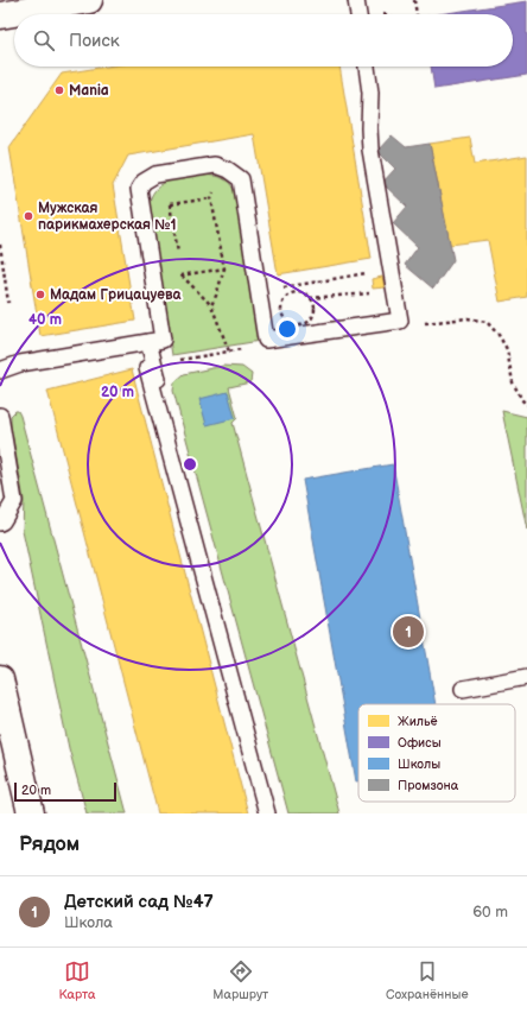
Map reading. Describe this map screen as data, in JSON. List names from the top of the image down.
{
  "places": ["Mania", "Мужская парикмахерская №1", "Мадам Грицацуева"],
  "legend": [
    "Жильё",
    "Офисы",
    "Школы",
    "Промзона"
  ],
  "scale_bar": "20 m",
  "page": {
    "search": "Поиск",
    "pins": "1",
    "scale": "20 m",
    "heading": "Рядом",
    "list": [
      {
        "mark": "1",
        "name": "Детский сад №47",
        "note": "Школа",
        "value": "60 m"
      }
    ],
    "nav": ["Карта", "Маршрут", "Сохранённые"]
  },
  "rings": ["40 m", "20 m"]
}
